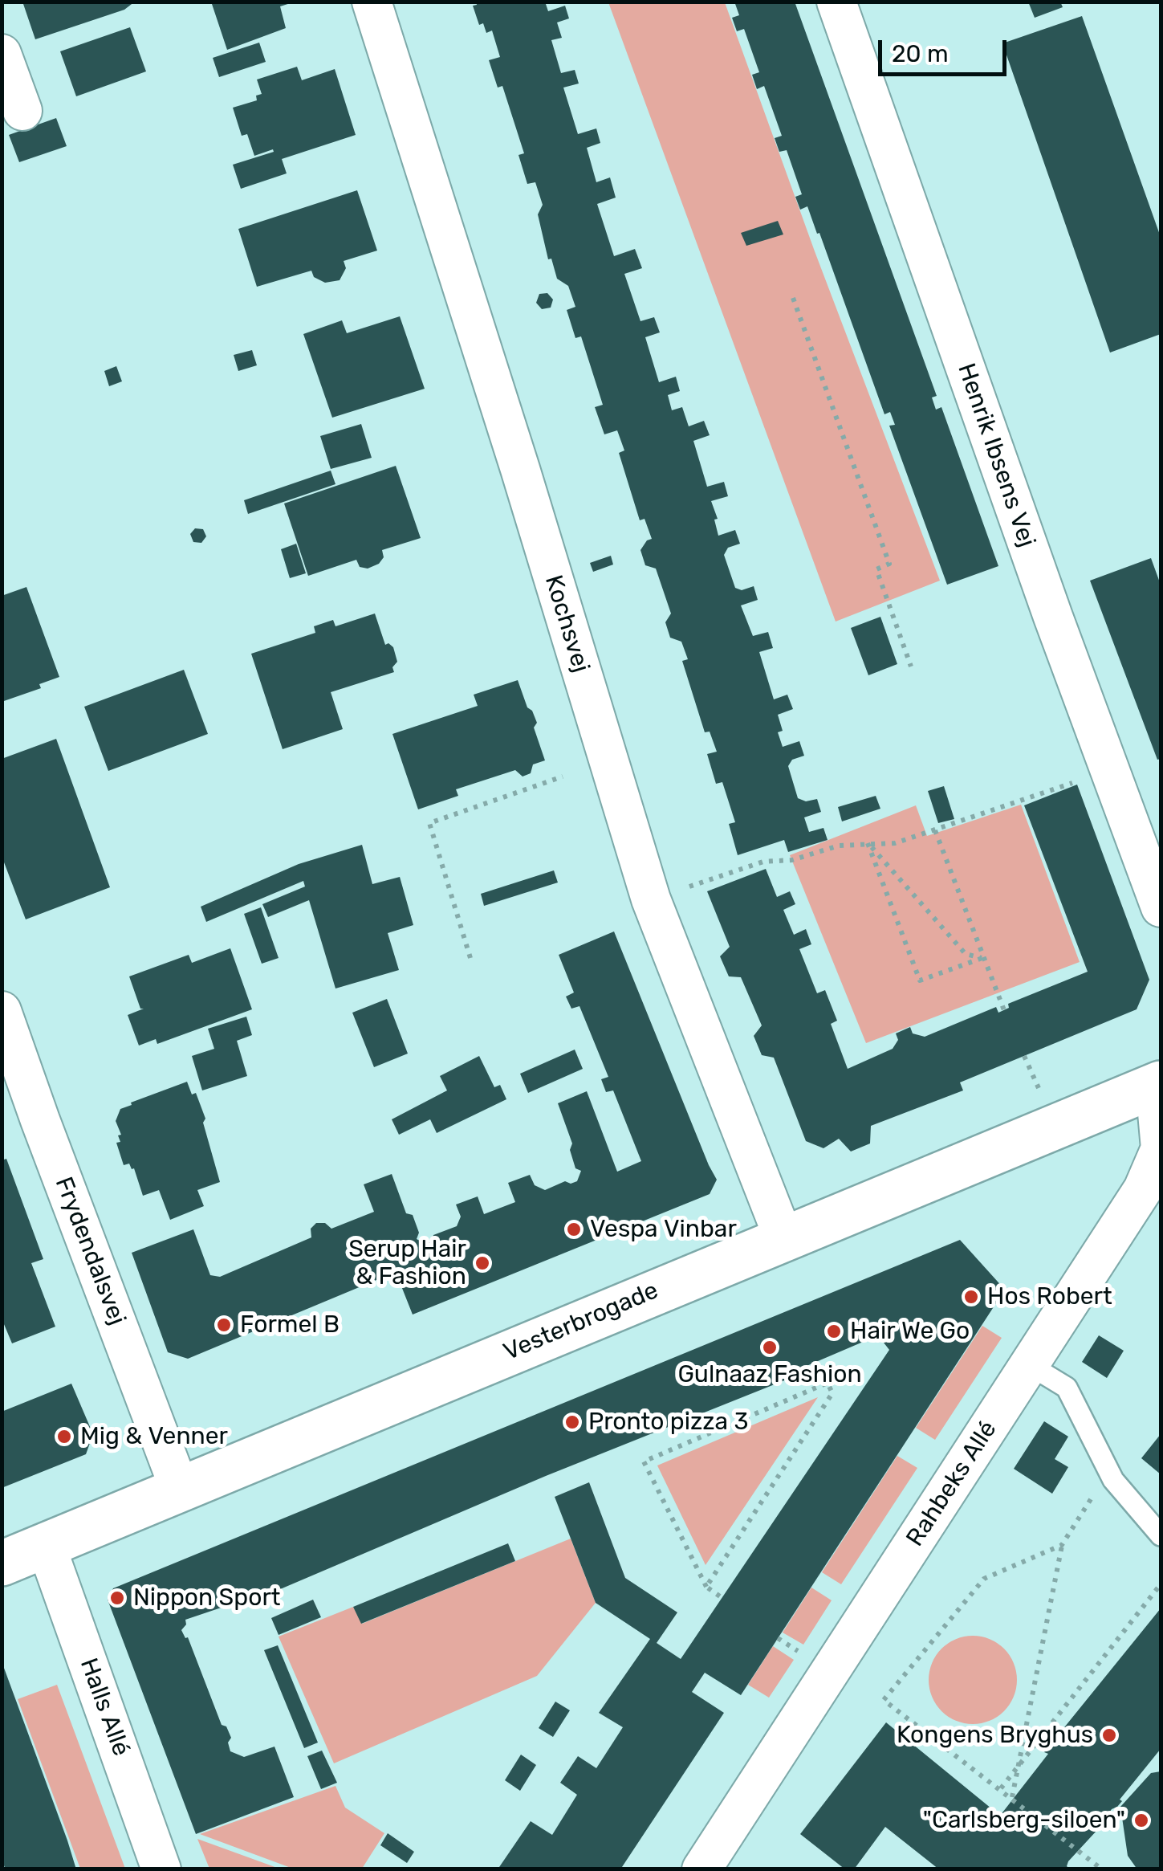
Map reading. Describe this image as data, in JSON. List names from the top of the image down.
{
  "streets": {
    "street": [
      "Henrik Ibsens Vej",
      "Kochsvej",
      "Frydendalsvej",
      "Vesterbrogade",
      "Rahbeks Allé",
      "Halls Allé"
    ]
  },
  "crossings": [
    ["Kochsvej", "Vesterbrogade"],
    ["Frydendalsvej", "Vesterbrogade"],
    ["Vesterbrogade", "Rahbeks Allé"],
    ["Vesterbrogade", "Halls Allé"]
  ],
  "places": [
    "Vespa Vinbar",
    "Serup Hair & Fashion",
    "Hos Robert",
    "Formel B",
    "Hair We Go",
    "Gulnaaz Fashion",
    "Pronto pizza 3",
    "Mig & Venner",
    "Nippon Sport",
    "Kongens Bryghus",
    "\"Carlsberg-siloen\""
  ],
  "scale_bar": "20 m"
}
